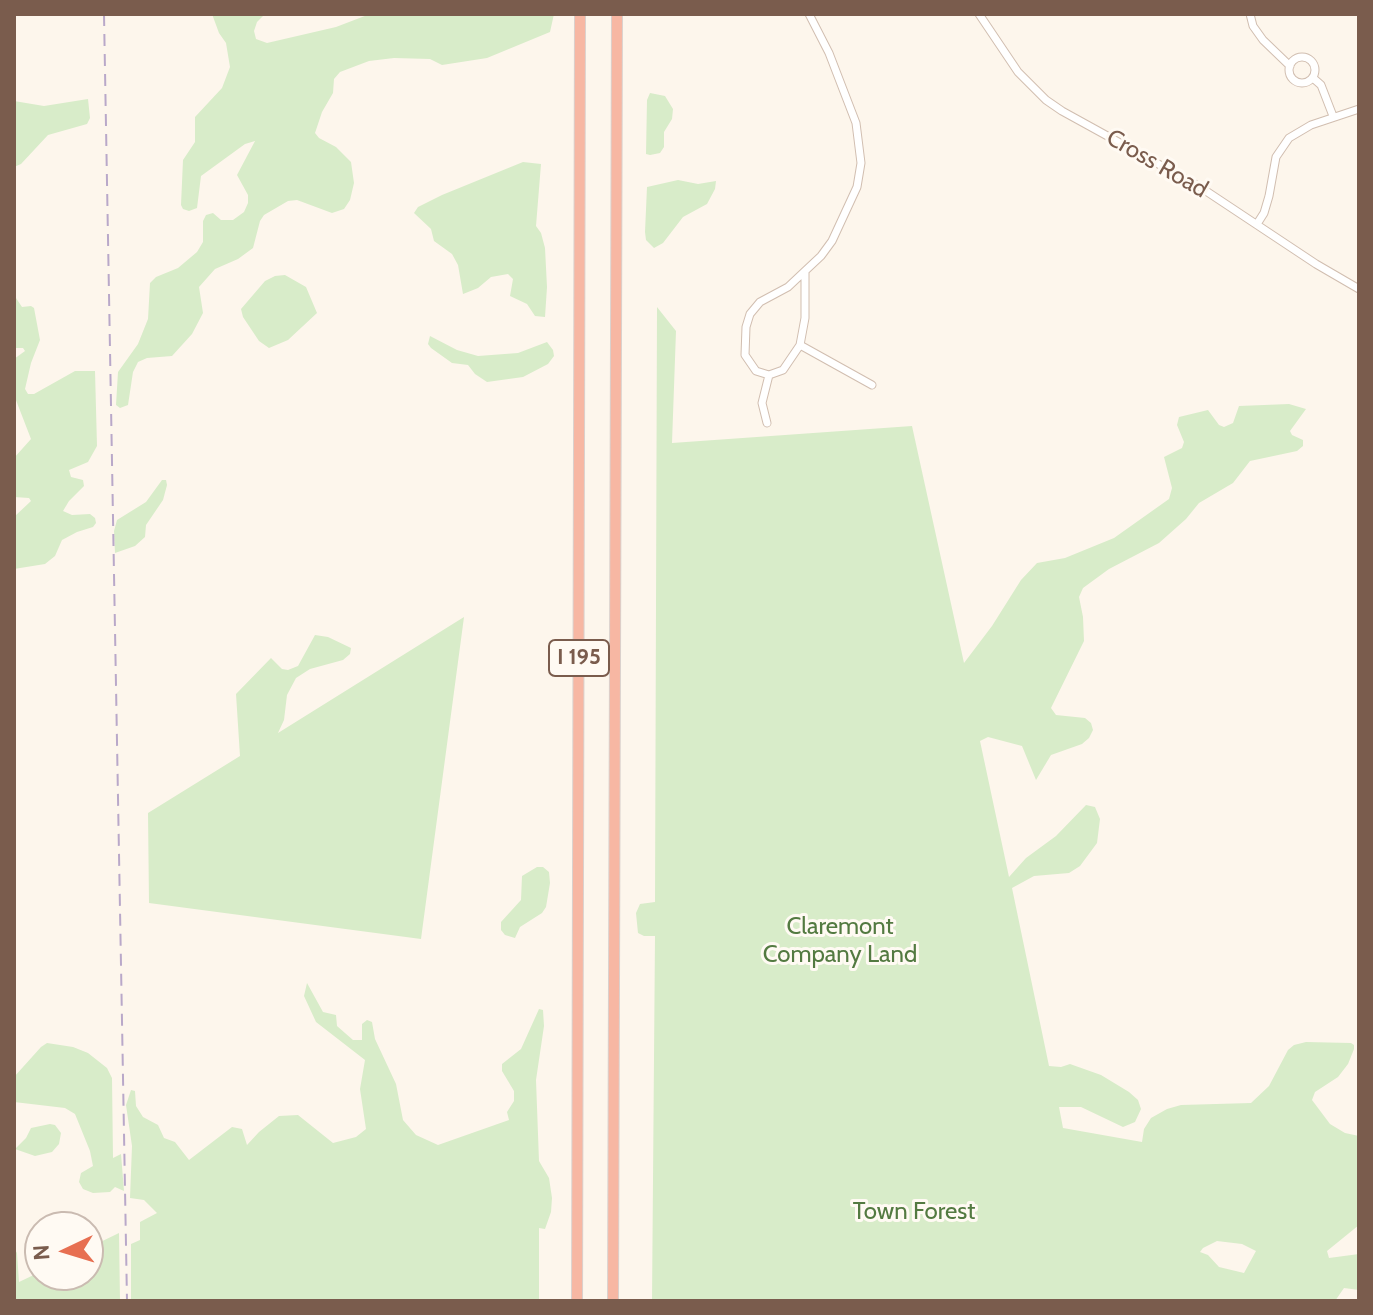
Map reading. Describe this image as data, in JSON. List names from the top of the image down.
{
  "streets": {
    "highway": ["I 195"],
    "street": ["Cross Road"]
  },
  "parks": ["Claremont Company Land", "Town Forest"],
  "north": "left"
}
